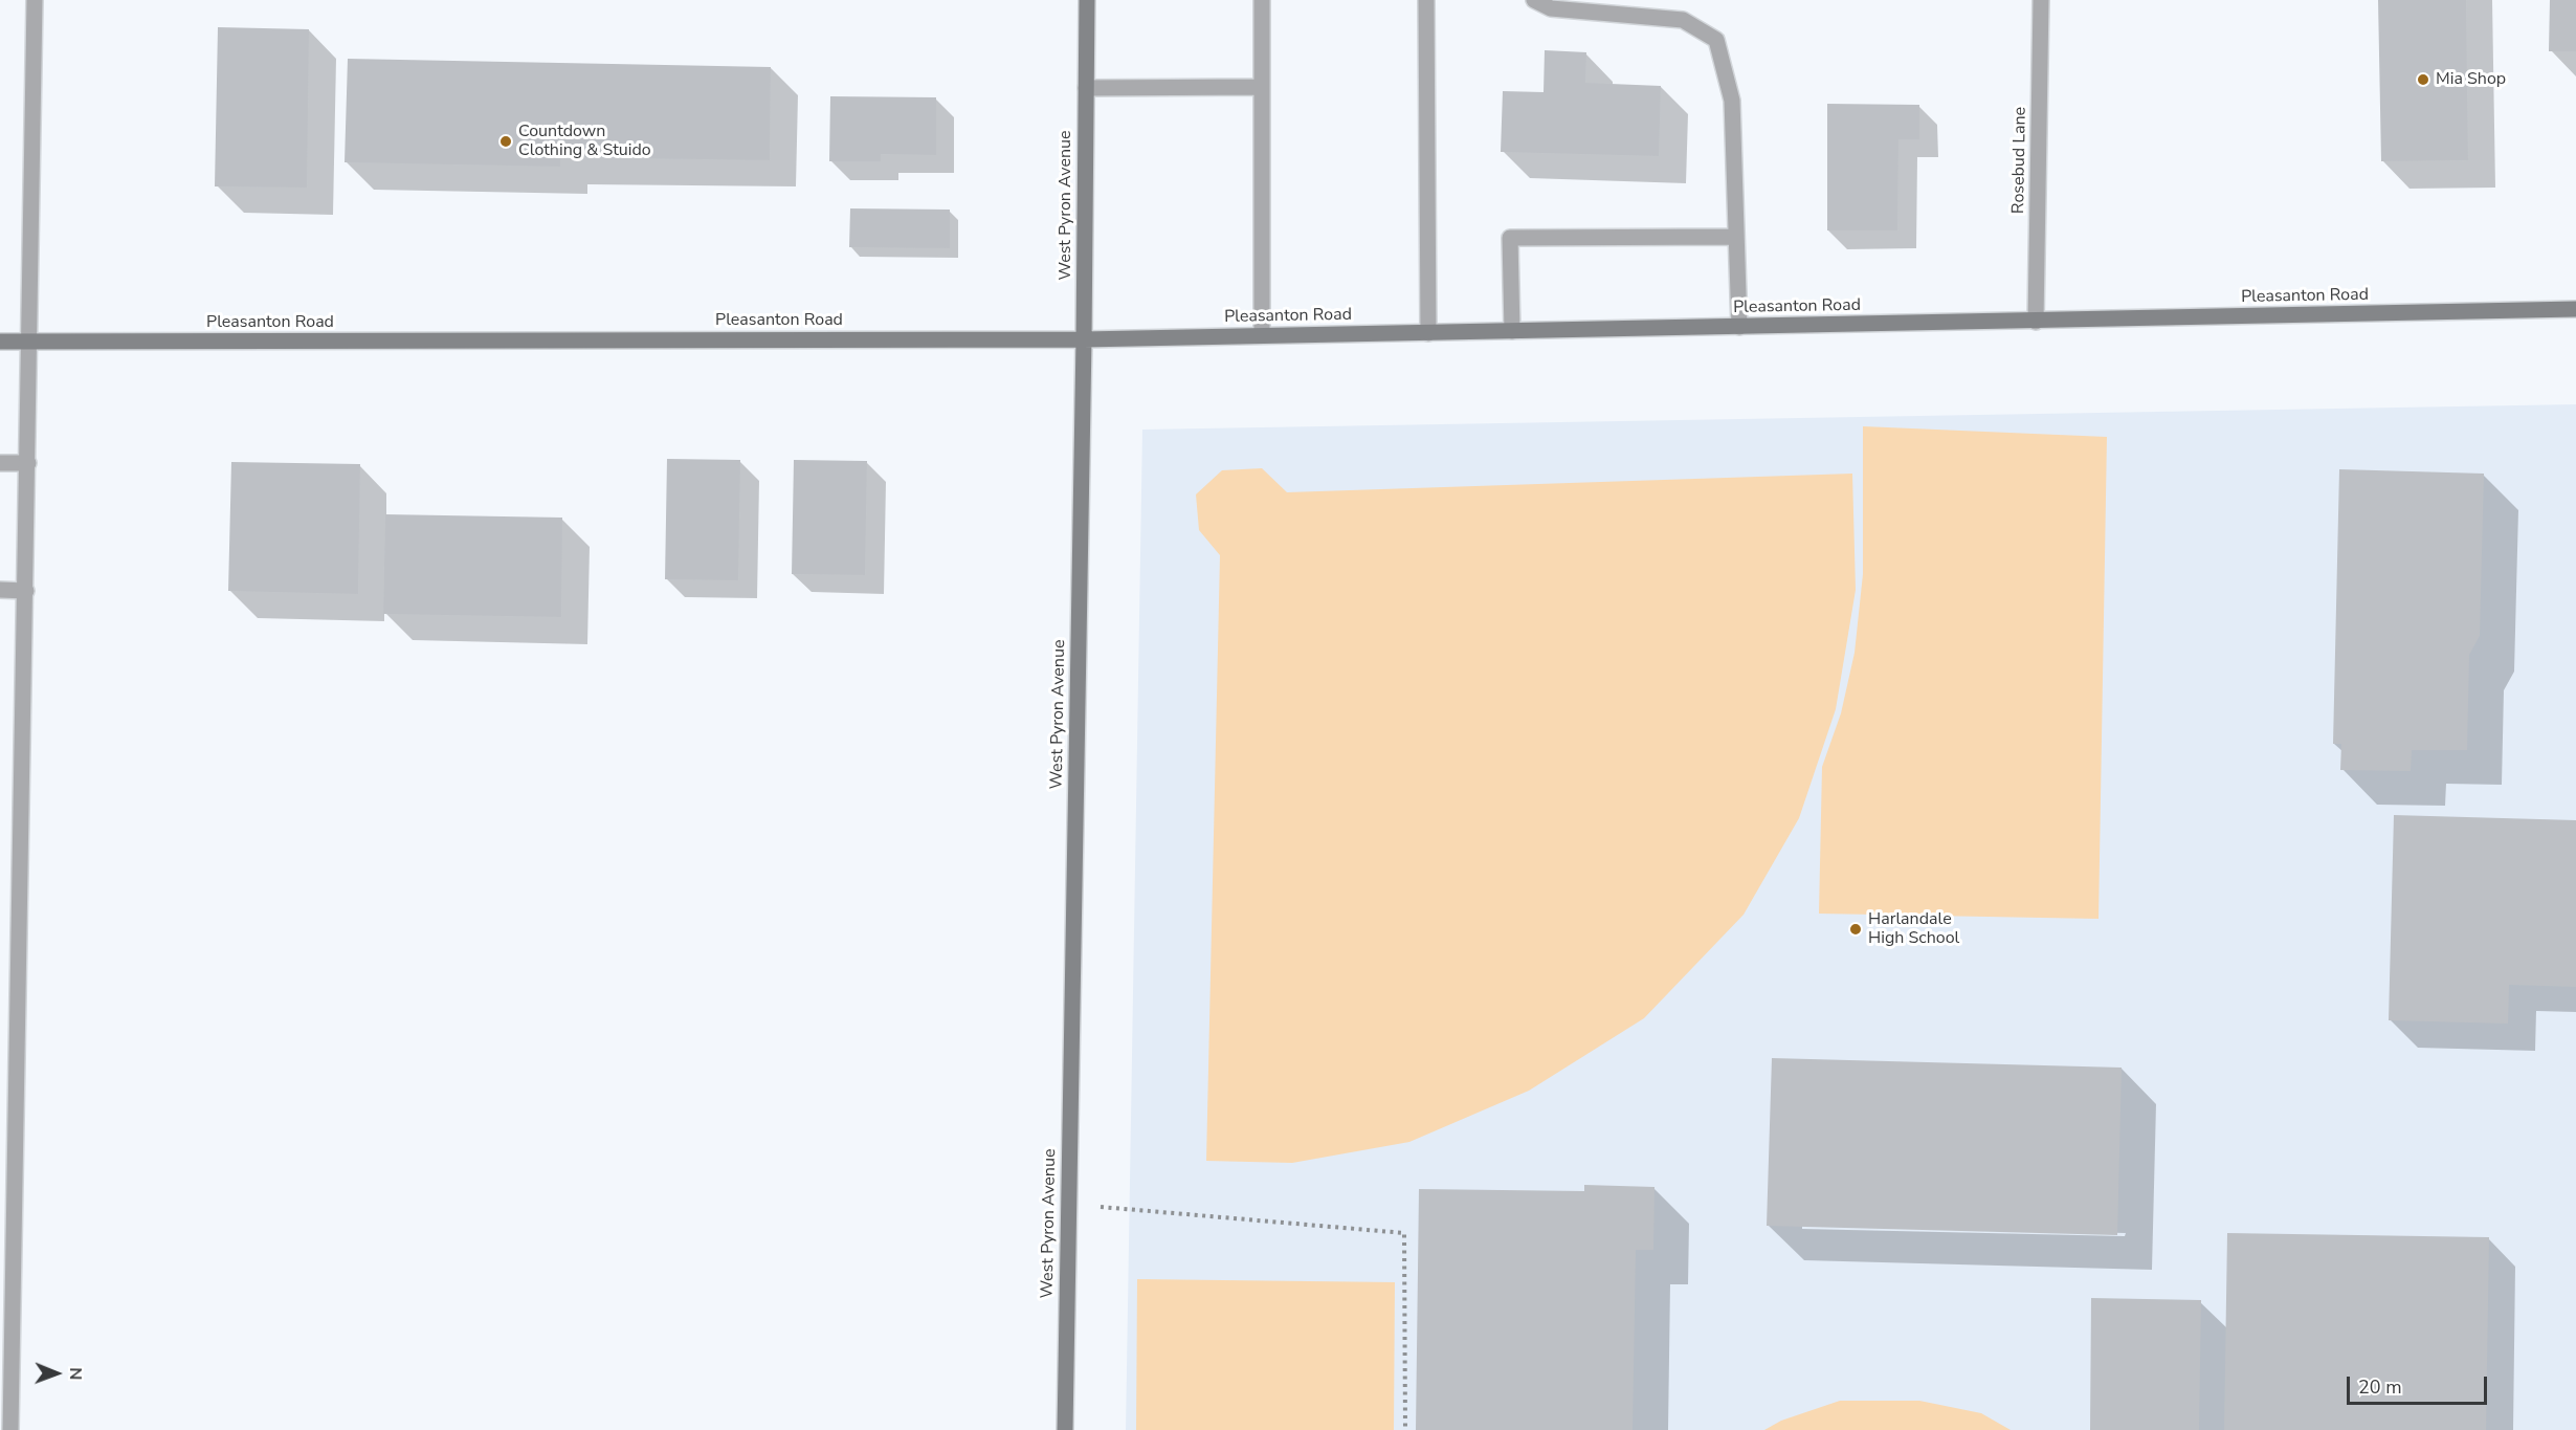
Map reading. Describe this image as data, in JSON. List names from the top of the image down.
{
  "streets": {
    "main road": ["West Pyron Avenue", "Pleasanton Road"],
    "street": ["Rosebud Lane"]
  },
  "crossings": [
    ["Rosebud Lane", "Pleasanton Road"],
    ["West Pyron Avenue", "Pleasanton Road"]
  ],
  "places": ["Mia Shop", "Countdown Clothing & Stuido", "Harlandale High School"],
  "scale_bar": "20 m",
  "north": "right"
}
